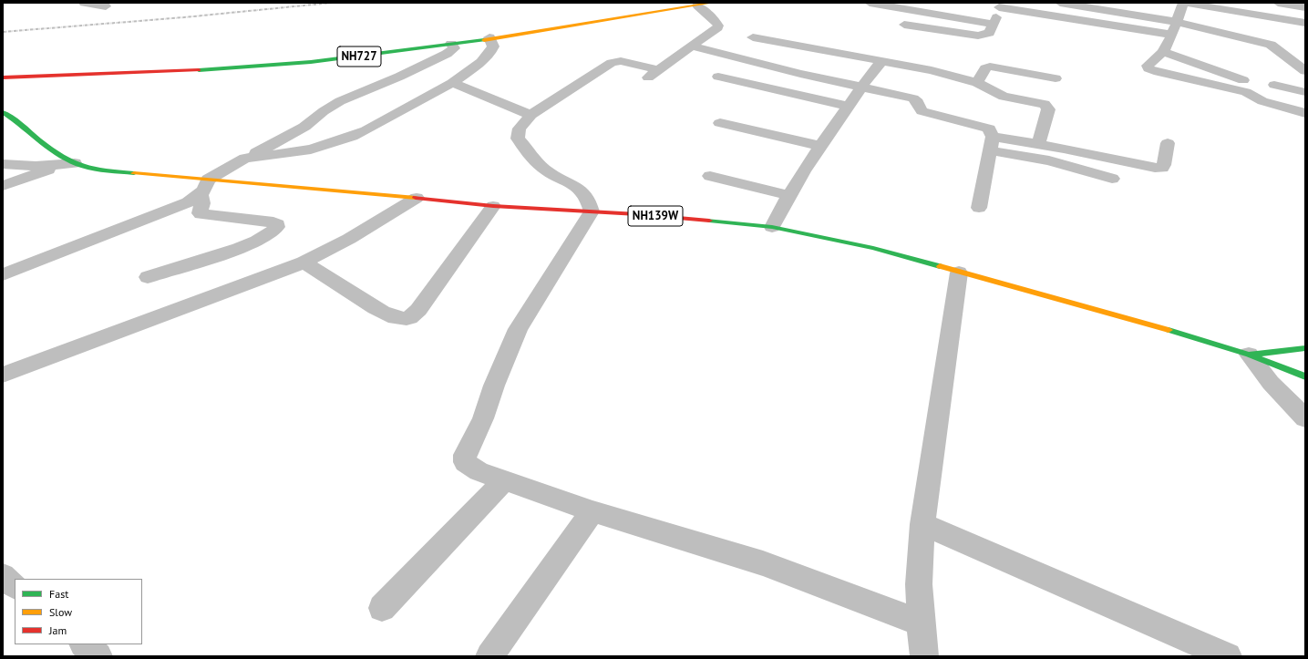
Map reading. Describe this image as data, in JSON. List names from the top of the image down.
{
  "streets": {
    "main road": ["NH727", "NH139W"]
  },
  "legend": ["Fast", "Slow", "Jam"]
}
